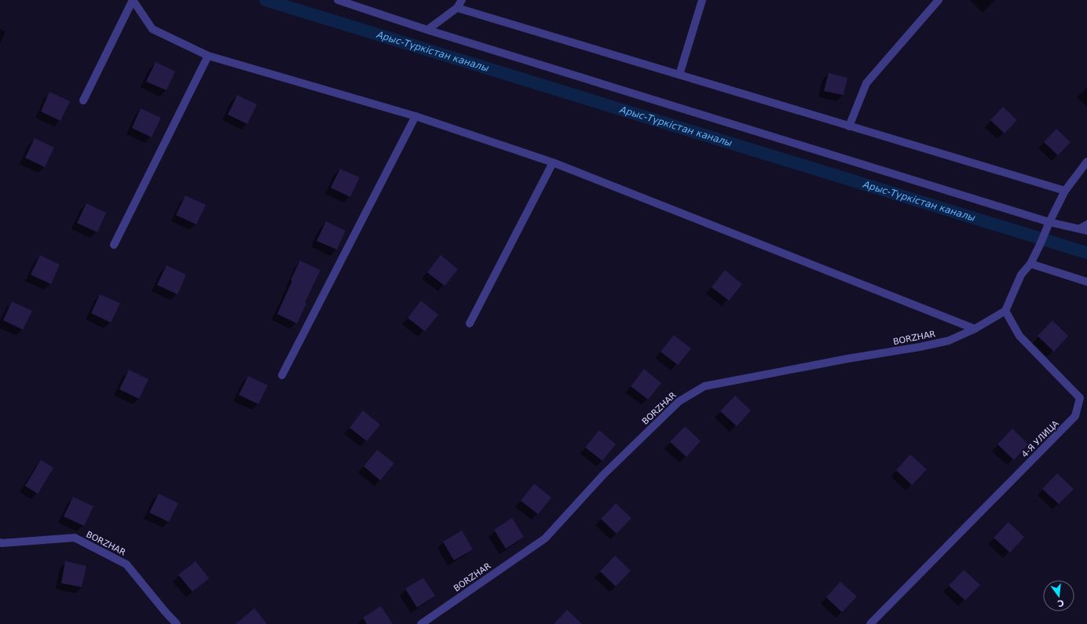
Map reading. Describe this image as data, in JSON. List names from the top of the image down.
{
  "streets": {
    "street": ["BORZHAR", "4-Я УЛИЦА"]
  },
  "crossings": [
    ["BORZHAR", "4-Я УЛИЦА"]
  ],
  "water": ["Арыс-Түркістан каналы"],
  "north": "bottom"
}
